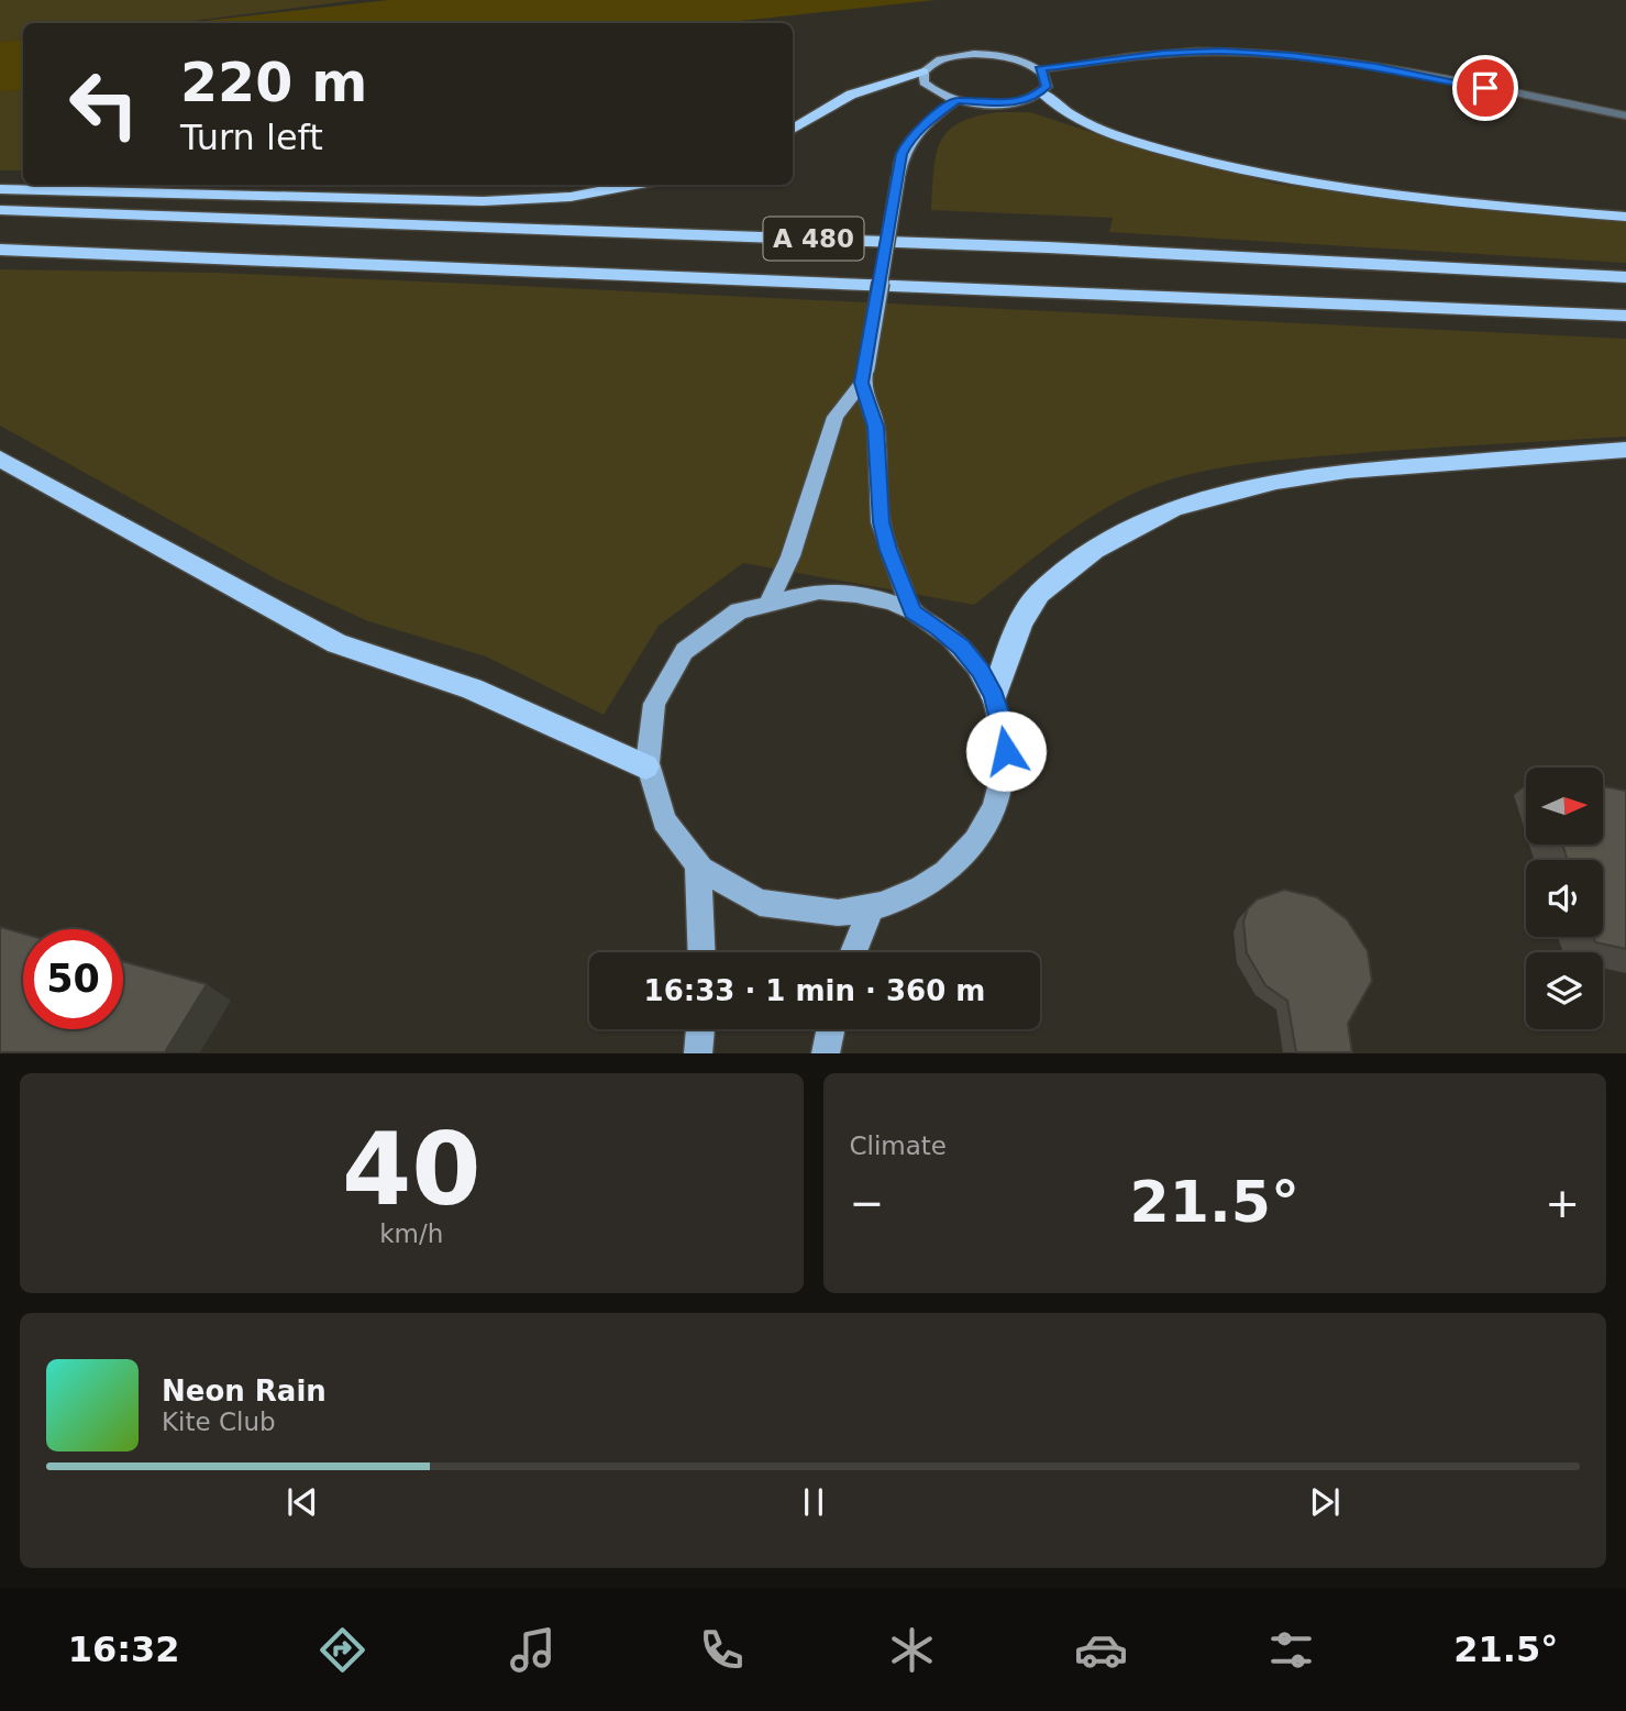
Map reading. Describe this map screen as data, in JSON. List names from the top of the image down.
{
  "streets": {
    "highway": ["A 480"]
  },
  "north": "right",
  "page": {
    "turn": ["220 m", "Turn left"],
    "limit": "50",
    "trip": "16:33 · 1 min · 360 m",
    "tile": [
      ["40", "km/h"],
      "Climate"
    ],
    "heat": ["−", "21.5°", "+"],
    "song": ["Neon Rain", "Kite Club"],
    "tabs": ["16:32", "21.5°"]
  }
}
